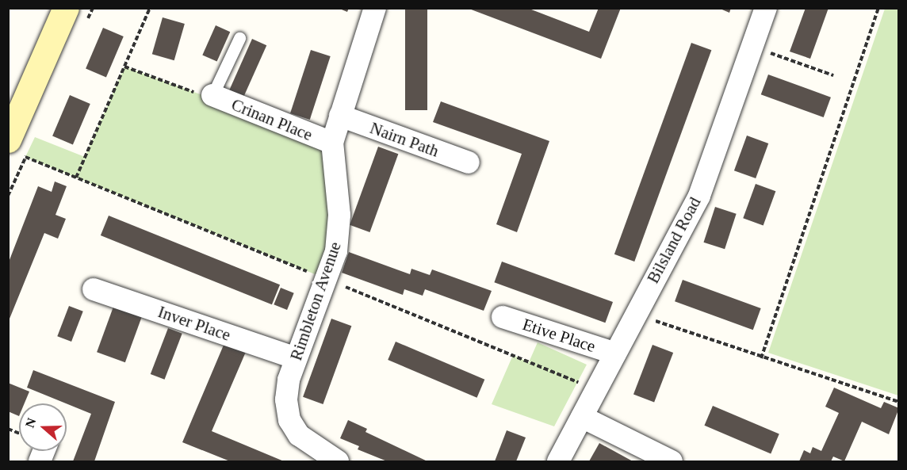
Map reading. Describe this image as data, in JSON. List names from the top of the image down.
{
  "streets": {
    "street": [
      "Crinan Place",
      "Nairn Path",
      "Bilsland Road",
      "Rimbleton Avenue",
      "Inver Place",
      "Etive Place"
    ]
  },
  "crossings": [
    ["Crinan Place", "Rimbleton Avenue"],
    ["Nairn Path", "Rimbleton Avenue"],
    ["Bilsland Road", "Etive Place"],
    ["Rimbleton Avenue", "Inver Place"]
  ],
  "north": "left"
}
